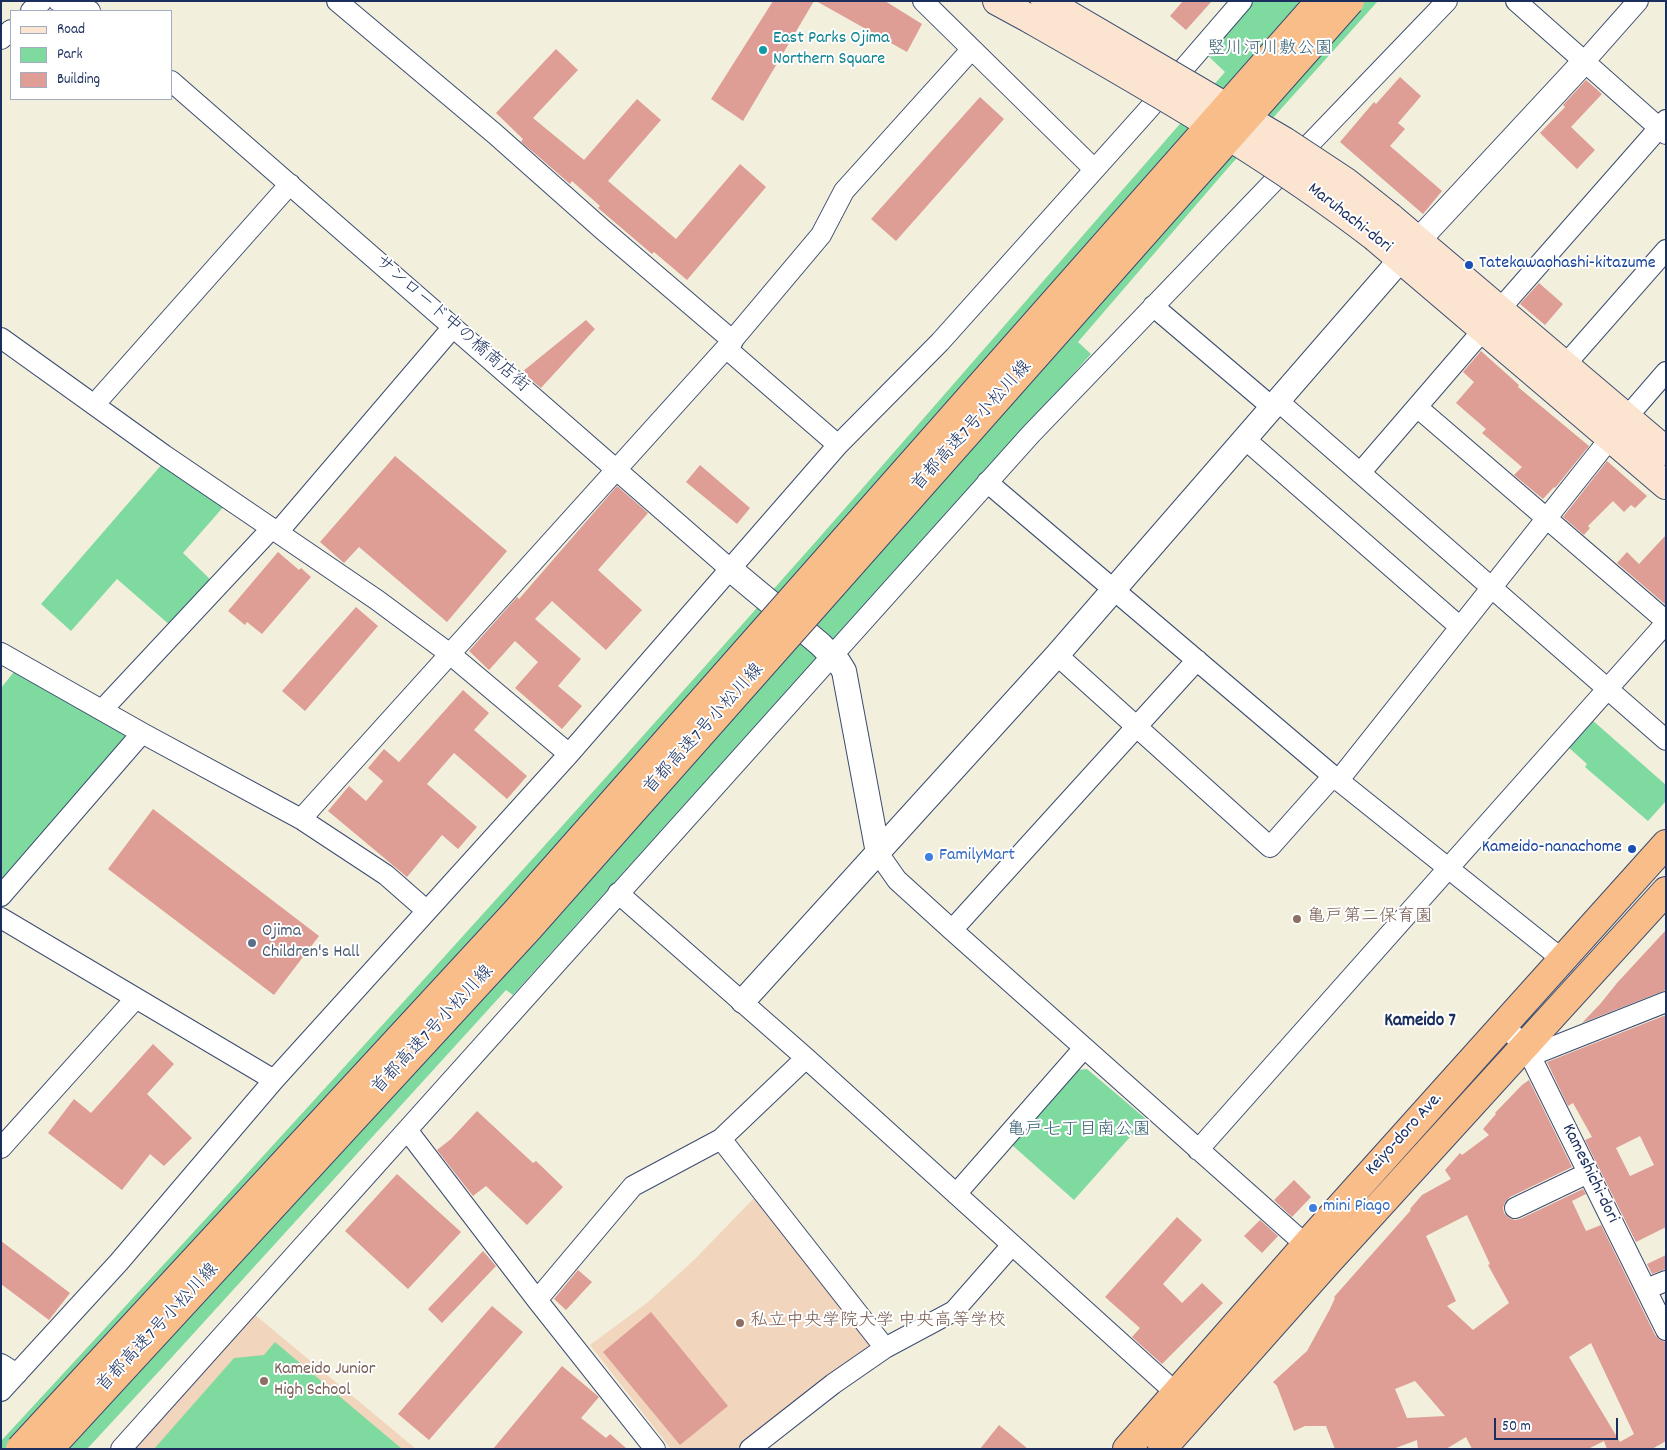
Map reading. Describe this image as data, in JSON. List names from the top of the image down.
{
  "streets": {
    "highway": ["首都高速7号小松川線", "Keiyo-doro Ave."],
    "main road": ["Maruhachi-dori"],
    "street": ["サンロード中の橋商店街", "Kameshichi-dori"]
  },
  "crossings": [
    ["Keiyo-doro Ave.", "Kameshichi-dori"]
  ],
  "districts": ["Kameido 7"],
  "parks": ["竪川河川敷公園", "亀戸七丁目南公園"],
  "places": [
    "East Parks Ojima Northern Square",
    "Tatekawaohashi-kitazume",
    "Kameido-nanachome",
    "FamilyMart",
    "亀戸第二保育園",
    "Ojima Children's Hall",
    "mini Piago",
    "私立中央学院大学 中央高等学校",
    "Kameido Junior High School"
  ],
  "legend": ["Road", "Park", "Building"],
  "scale_bar": "50 m"
}
